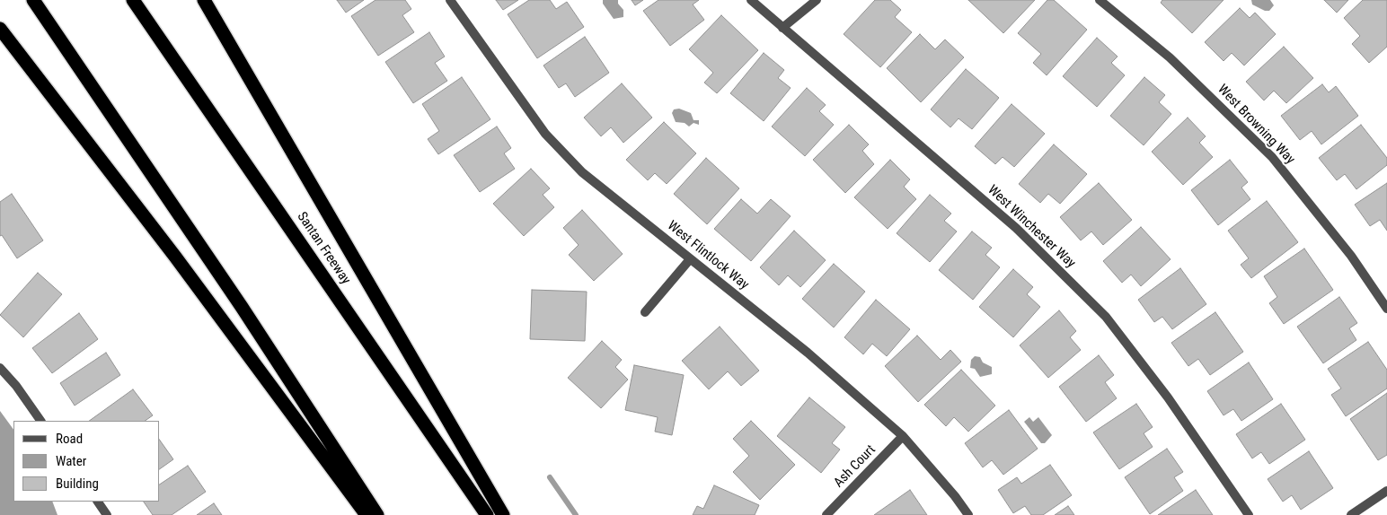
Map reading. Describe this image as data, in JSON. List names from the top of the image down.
{
  "streets": {
    "highway": ["Santan Freeway"],
    "street": [
      "West Browning Way",
      "West Winchester Way",
      "West Flintlock Way",
      "Ash Court"
    ]
  },
  "crossings": [
    ["West Flintlock Way", "Ash Court"]
  ],
  "legend": ["Road", "Water", "Building"]
}
